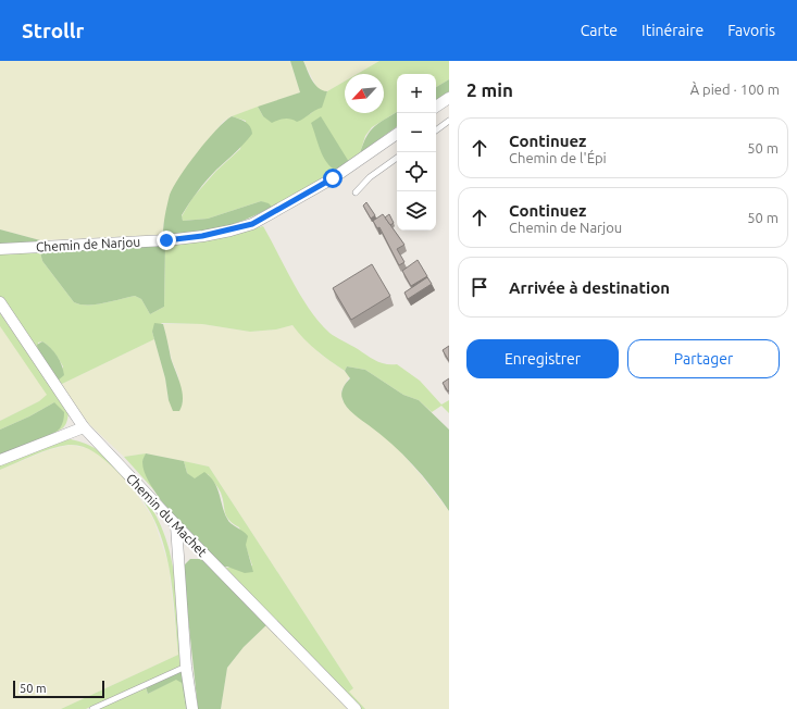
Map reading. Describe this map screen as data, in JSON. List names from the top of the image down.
{
  "streets": {
    "street": ["Chemin de Narjou", "Chemin du Machet"]
  },
  "scale_bar": "50 m",
  "north": "bottom left",
  "page": {
    "header": "Strollr",
    "nav": ["Carte", "Itinéraire", "Favoris"],
    "heading": ["2 min", "À pied · 100 m"],
    "map_buttons": ["+", "−"],
    "list": [
      ["Continuez", "Chemin de l'Épi", "50 m"],
      ["Continuez", "Chemin de Narjou", "50 m"],
      "Arrivée à destination"
    ],
    "buttons": ["Enregistrer", "Partager"],
    "scale": "50 m"
  }
}
